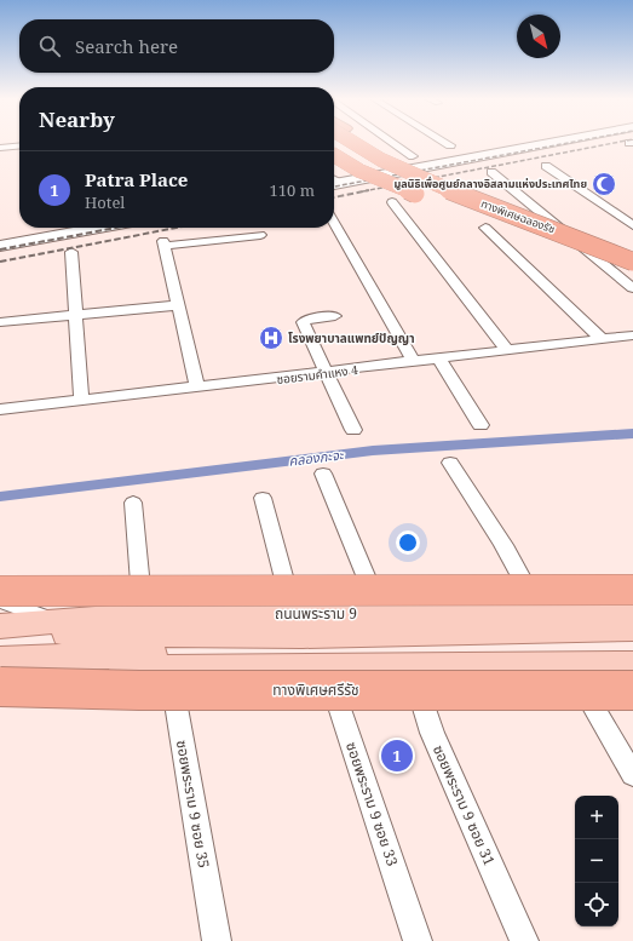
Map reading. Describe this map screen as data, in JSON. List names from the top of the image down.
{
  "streets": {
    "highway": ["ทางพิเศษฉลองรัช", "ทางพิเศษศรีรัช"],
    "main road": ["ถนนพระราม 9"],
    "street": [
      "ซอยรามคำแหง 4",
      "ซอยพระราม 9 ซอย 35",
      "ซอยพระราม 9 ซอย 33",
      "ซอยพระราม 9 ซอย 31"
    ]
  },
  "crossings": [
    ["ถนนพระราม 9", "ซอยพระราม 9 ซอย 35"],
    ["ถนนพระราม 9", "ซอยพระราม 9 ซอย 33"],
    ["ถนนพระราม 9", "ซอยพระราม 9 ซอย 31"]
  ],
  "water": ["คลองกะจะ"],
  "places": {
    "mosque": ["มูลนิธิเพื่อศูนย์กลางอิสลามแห่งประเทศไทย"],
    "hospital": ["โรงพยาบาลแพทย์ปัญญา"]
  },
  "north": "bottom right",
  "page": {
    "search": "Search here",
    "heading": "Nearby",
    "list": [
      {
        "mark": "1",
        "name": "Patra Place",
        "note": "Hotel",
        "value": "110 m"
      }
    ],
    "pins": "1",
    "map_buttons": ["+", "−"]
  }
}
